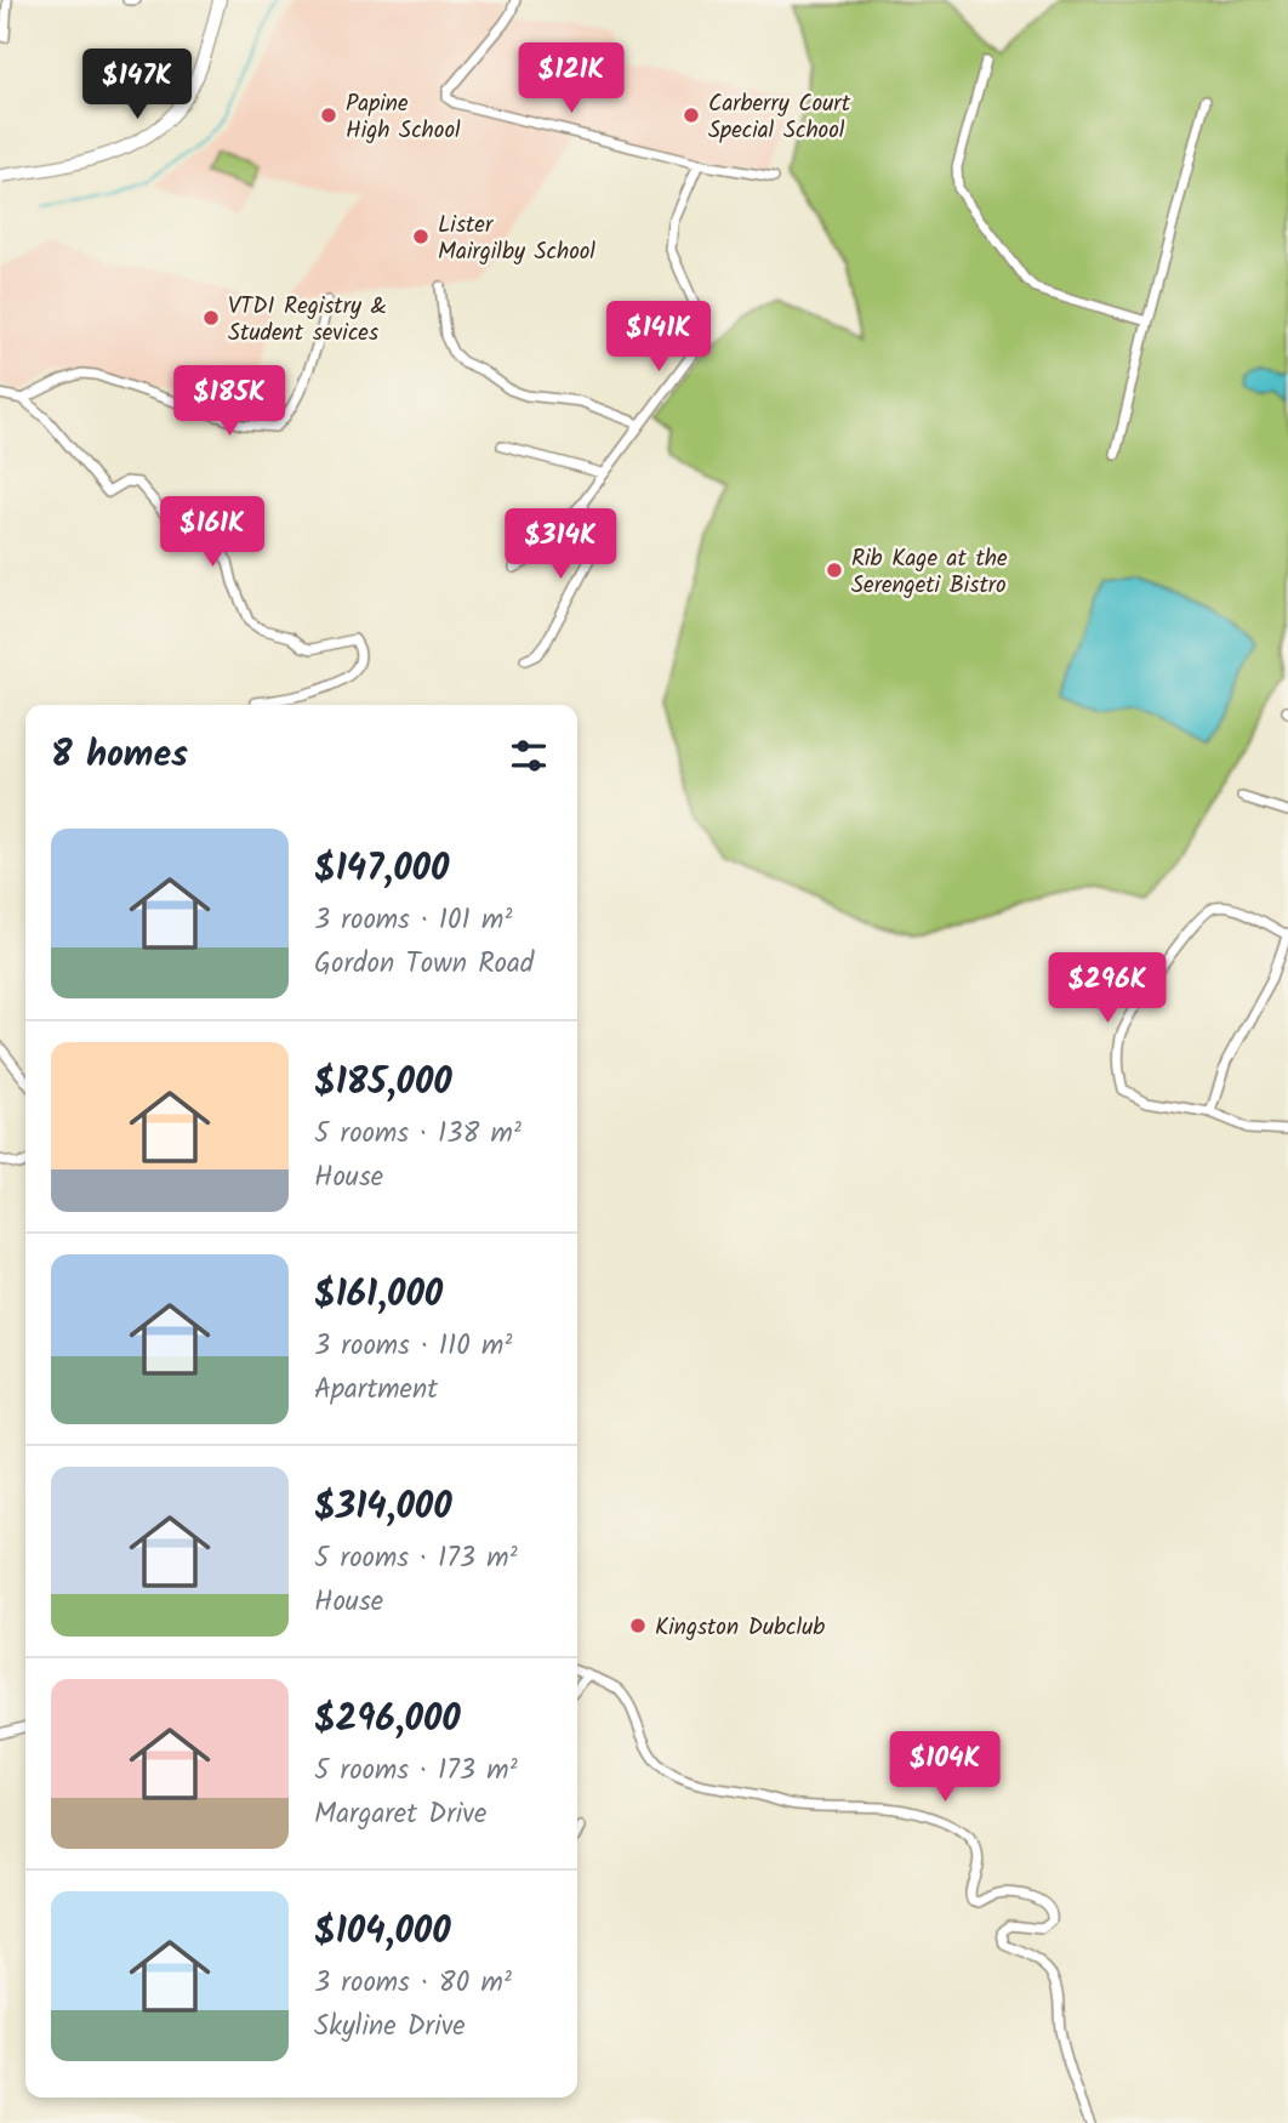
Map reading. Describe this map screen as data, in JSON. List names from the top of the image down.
{
  "places": [
    "Papine High School",
    "Carberry Court Special School",
    "Lister Mairgilby School",
    "VTDI Registry & Student sevices",
    "Rib Kage at the Serengeti Bistro",
    "Kingston Dubclub"
  ],
  "page": {
    "price": [
      "$121K",
      "$147K",
      "$141K",
      "$185K",
      "$161K",
      "$314K",
      "$296K",
      "$104K"
    ],
    "heading": "8 homes",
    "list": [
      {
        "name": "$147,000",
        "note": "3 rooms · 101 m² · Gordon Town Road"
      },
      {
        "name": "$185,000",
        "note": "5 rooms · 138 m² · House"
      },
      {
        "name": "$161,000",
        "note": "3 rooms · 110 m² · Apartment"
      },
      {
        "name": "$314,000",
        "note": "5 rooms · 173 m² · House"
      },
      {
        "name": "$296,000",
        "note": "5 rooms · 173 m² · Margaret Drive"
      },
      {
        "name": "$104,000",
        "note": "3 rooms · 80 m² · Skyline Drive"
      }
    ]
  }
}
